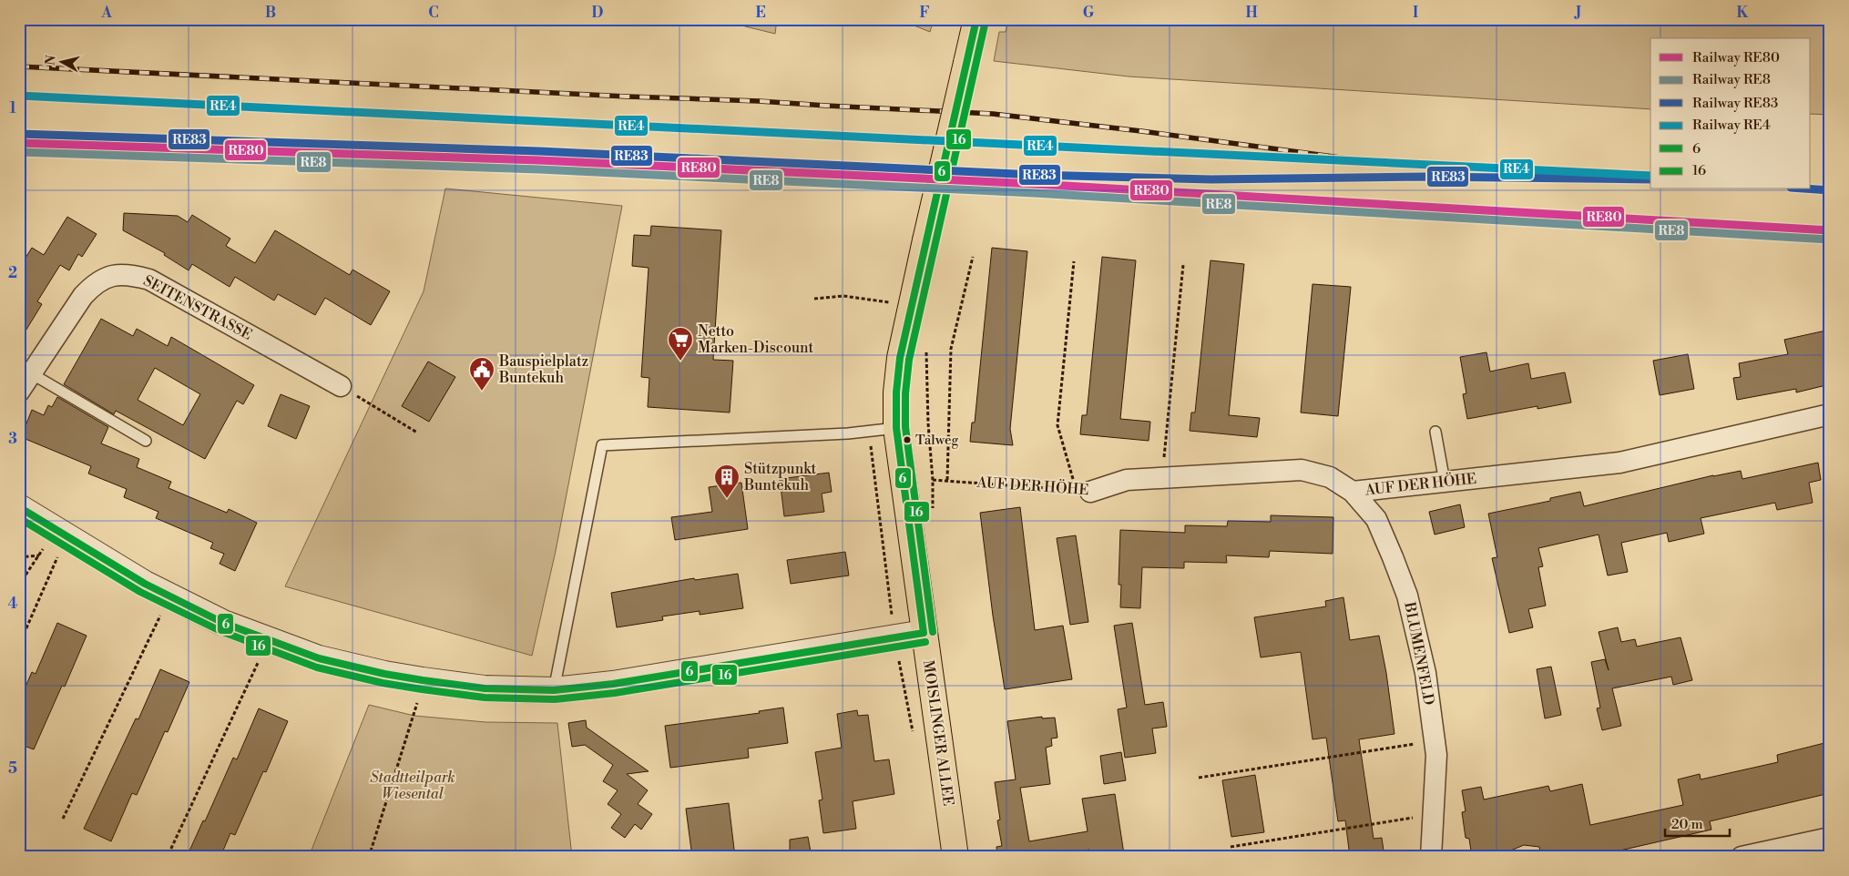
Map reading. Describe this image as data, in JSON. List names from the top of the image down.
{
  "streets": {
    "main road": ["MOISLINGER ALLEE"],
    "street": ["SEITENSTRASSE", "AUF DER HÖHE", "BLUMENFELD"]
  },
  "crossings": [
    ["AUF DER HÖHE", "BLUMENFELD"]
  ],
  "parks": ["Stadtteilpark Wiesental"],
  "places": {
    "supermarket": ["Netto Marken-Discount"],
    "public building": ["Bauspielplatz Buntekuh"],
    "other": ["Talweg"],
    "building": ["Stützpunkt Buntekuh"]
  },
  "lines": [
    "transit line 6",
    "transit line 16",
    "rail line RE4",
    "rail line RE83",
    "rail line RE80",
    "rail line RE8"
  ],
  "legend": [
    "Railway RE80",
    "Railway RE8",
    "Railway RE83",
    "Railway RE4",
    "6",
    "16"
  ],
  "scale_bar": "20 m",
  "north": "left",
  "grid": {
    "columns": [
      "A",
      "B",
      "C",
      "D",
      "E",
      "F",
      "G",
      "H",
      "I",
      "J",
      "K"
    ],
    "rows": [
      "1",
      "2",
      "3",
      "4",
      "5"
    ]
  }
}
